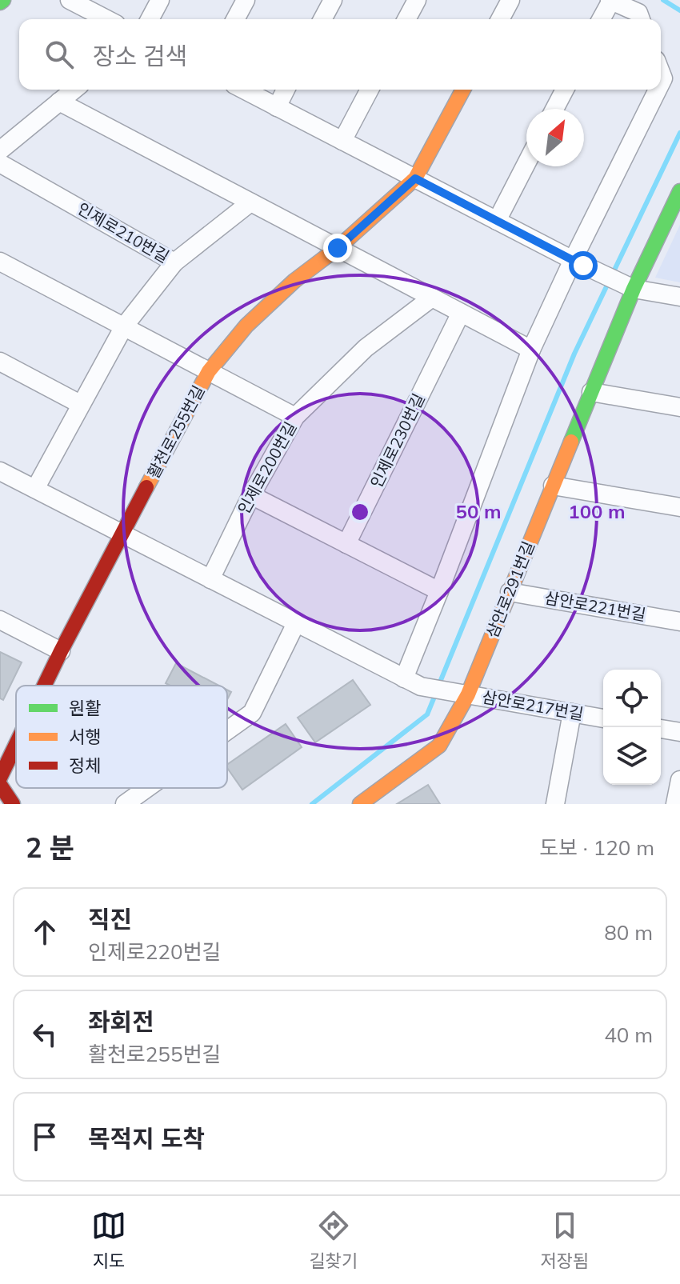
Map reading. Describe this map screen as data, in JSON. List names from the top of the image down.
{
  "streets": {
    "street": [
      "인제로210번길",
      "활천로255번길",
      "인제로230번길",
      "인제로200번길",
      "삼안로291번길",
      "삼안로221번길",
      "삼안로217번길"
    ]
  },
  "crossings": [
    ["삼안로291번길", "삼안로221번길"],
    ["삼안로291번길", "삼안로217번길"]
  ],
  "legend": ["원활", "서행", "정체"],
  "north": "top right",
  "page": {
    "search": "장소 검색",
    "heading": ["2 분", "도보 · 120 m"],
    "list": [
      ["직진", "인제로220번길", "80 m"],
      ["좌회전", "활천로255번길", "40 m"],
      "목적지 도착"
    ],
    "nav": ["지도", "길찾기", "저장됨"]
  },
  "rings": ["50 m", "100 m"]
}
